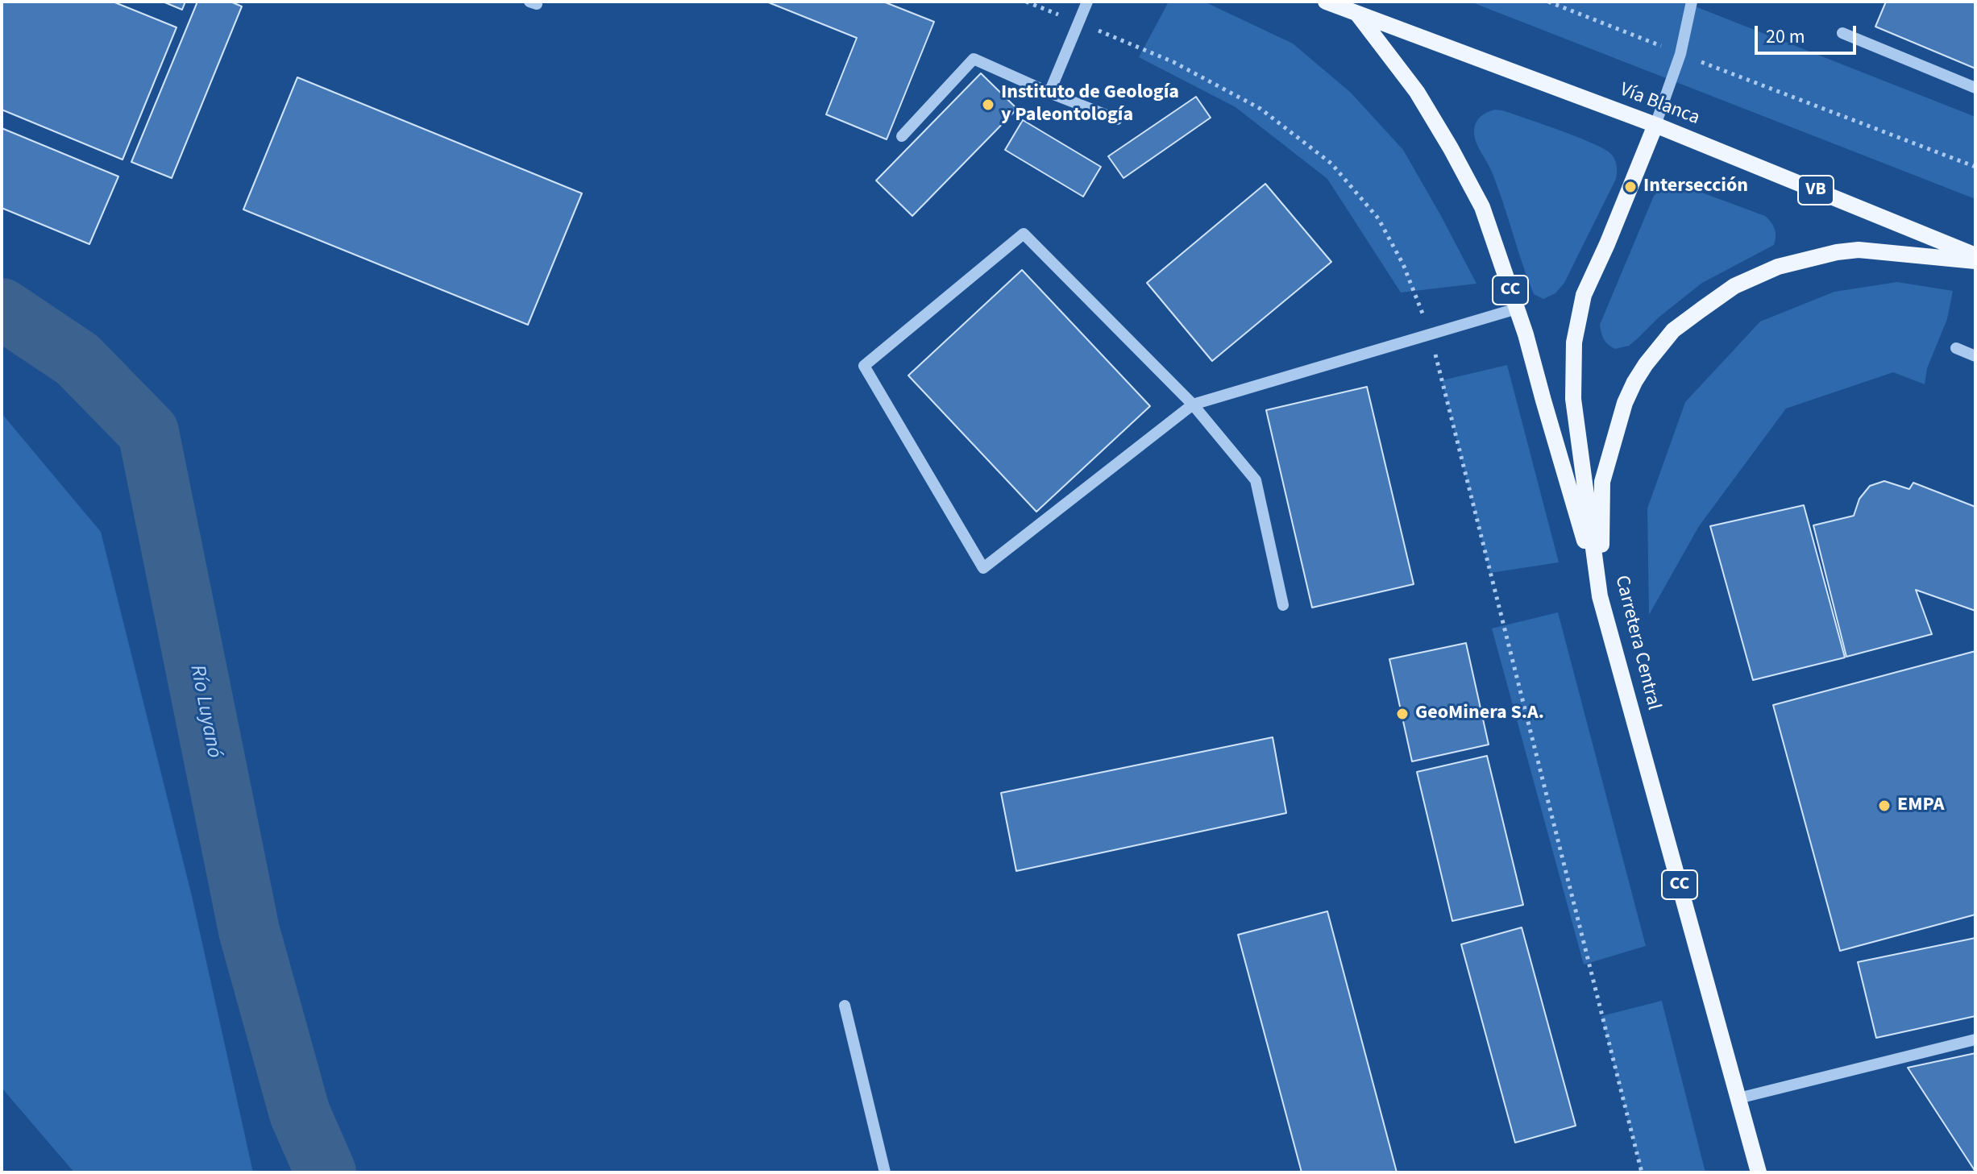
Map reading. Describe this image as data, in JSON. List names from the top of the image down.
{
  "streets": {
    "main road": [
      "Vía Blanca",
      "VB",
      "CC",
      "Carretera Central"
    ]
  },
  "crossings": [
    ["Vía Blanca", "CC"],
    ["Vía Blanca", "Carretera Central"],
    ["CC", "Carretera Central"]
  ],
  "water": ["Río Luyanó"],
  "places": [
    "Instituto de Geología y Paleontología",
    "Intersección",
    "GeoMinera S.A.",
    "EMPA"
  ],
  "scale_bar": "20 m"
}
